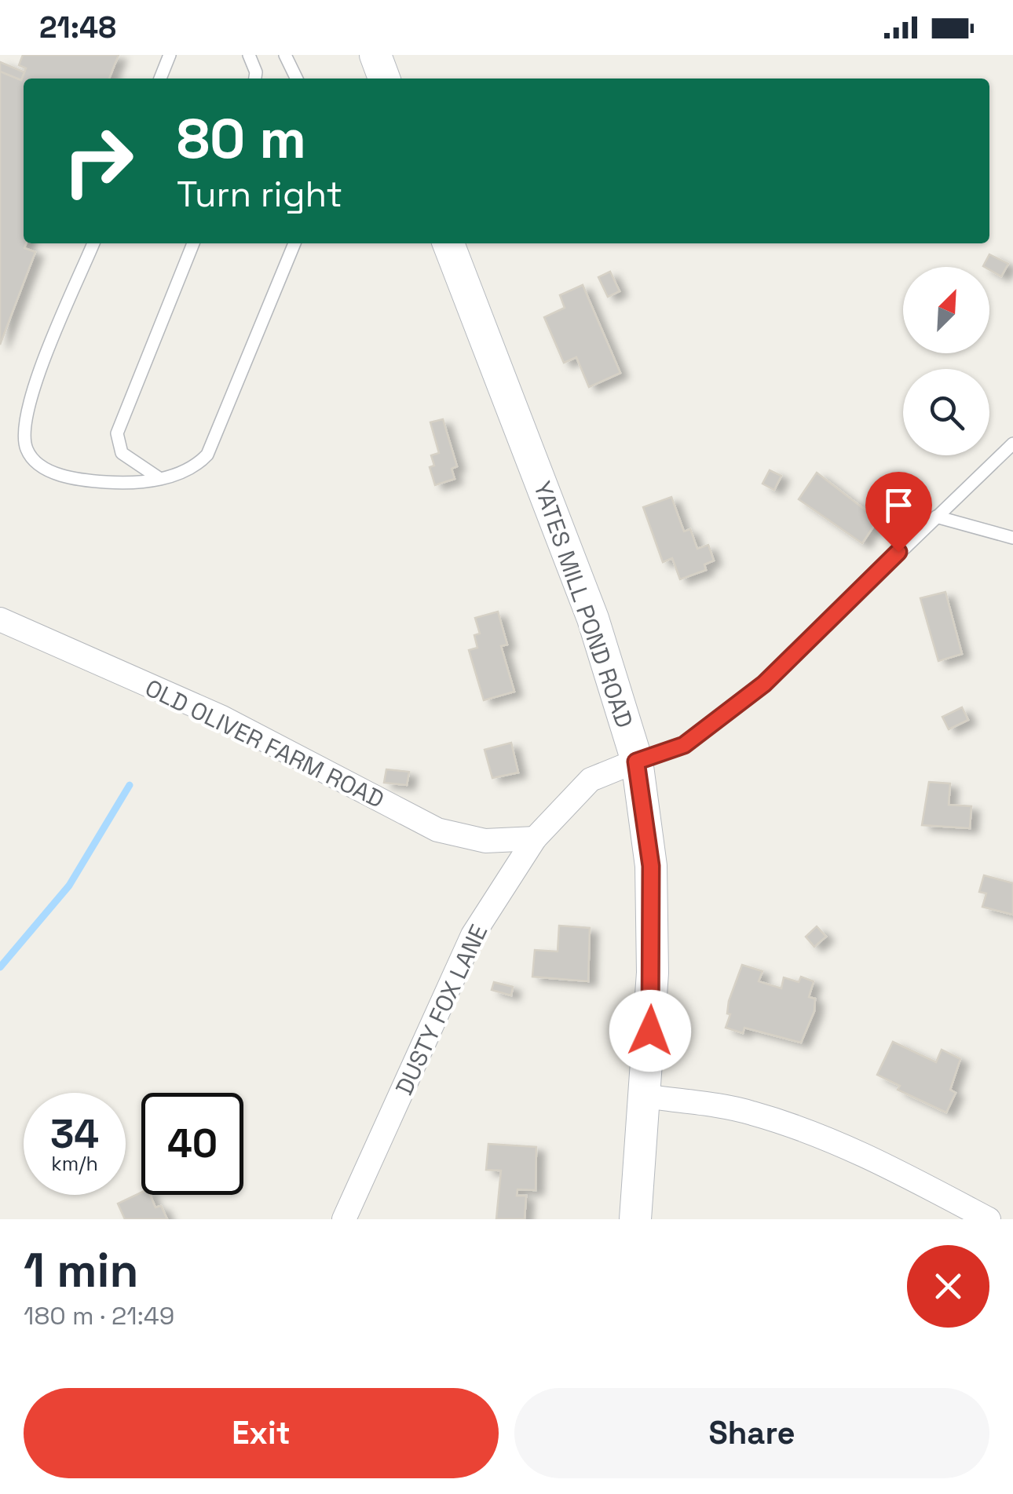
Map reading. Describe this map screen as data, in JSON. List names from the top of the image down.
{
  "streets": {
    "street": ["YATES MILL POND ROAD", "OLD OLIVER FARM ROAD", "DUSTY FOX LANE"]
  },
  "crossings": [
    ["YATES MILL POND ROAD", "DUSTY FOX LANE"],
    ["OLD OLIVER FARM ROAD", "DUSTY FOX LANE"]
  ],
  "north": "top right",
  "page": {
    "status": "21:48",
    "turn": ["80 m", "Turn right"],
    "speed": "34 km/h",
    "limit": "40",
    "heading": ["1 min", "180 m · 21:49"],
    "buttons": ["Exit", "Share"]
  }
}
